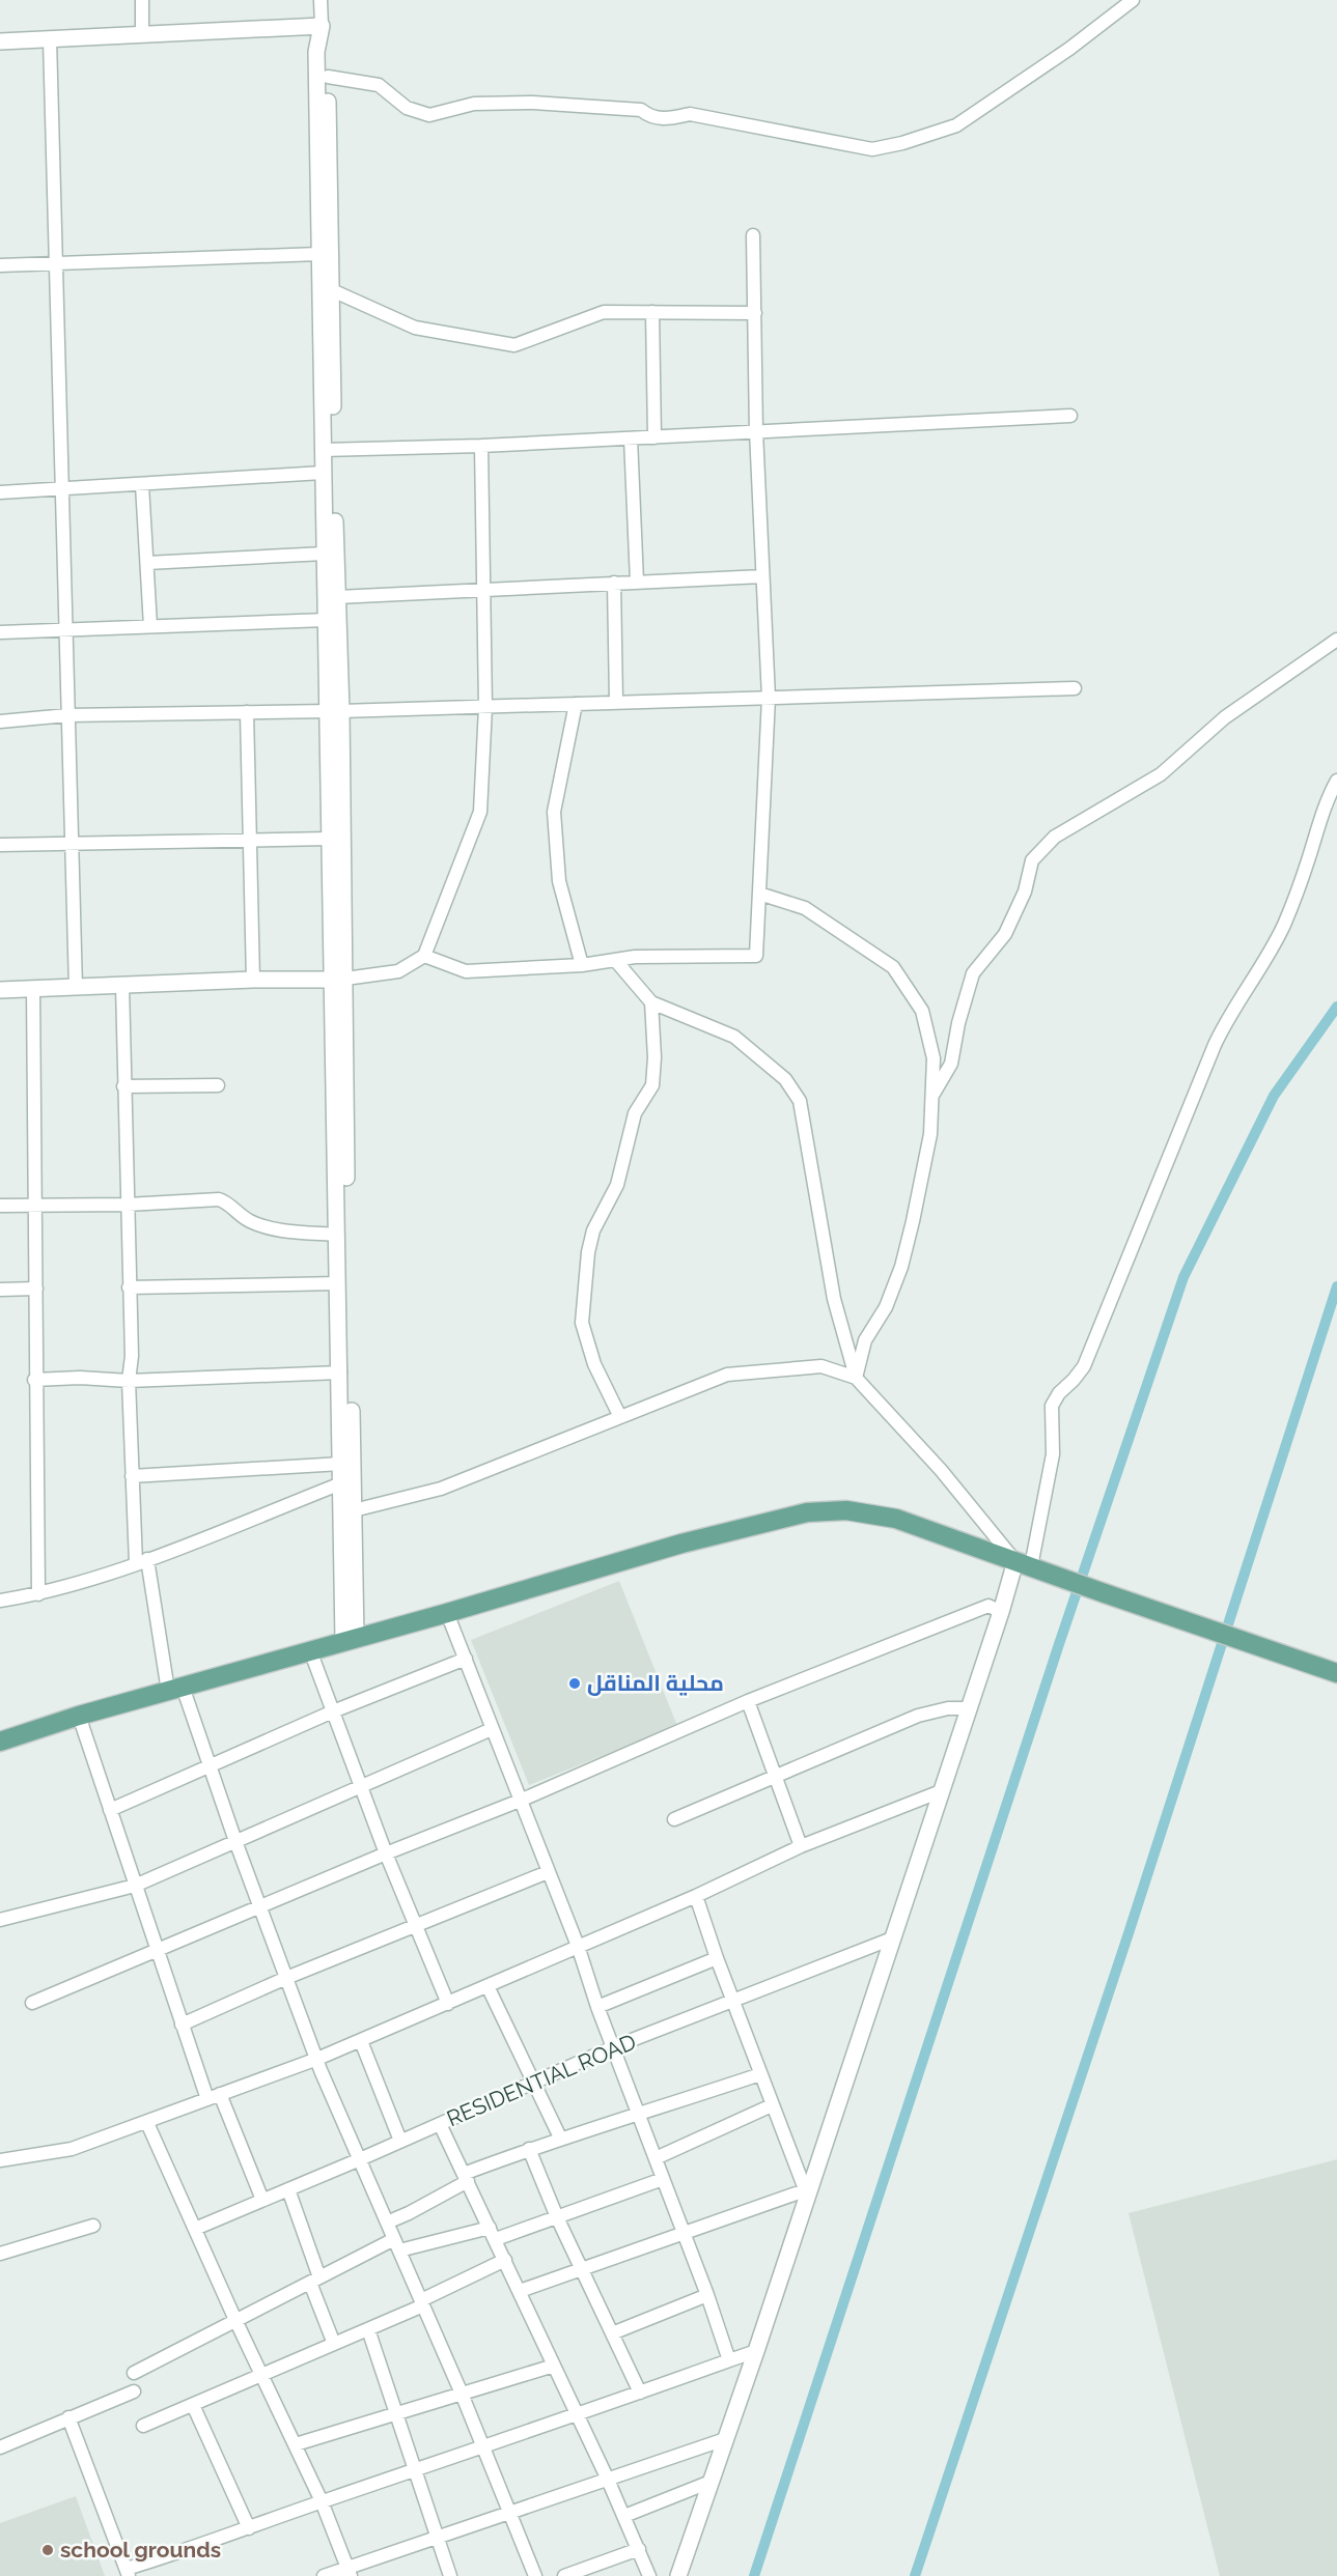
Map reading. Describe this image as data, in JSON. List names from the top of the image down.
{
  "streets": {
    "street": ["RESIDENTIAL ROAD"]
  },
  "places": ["محلية المناقل", "school grounds"]
}
